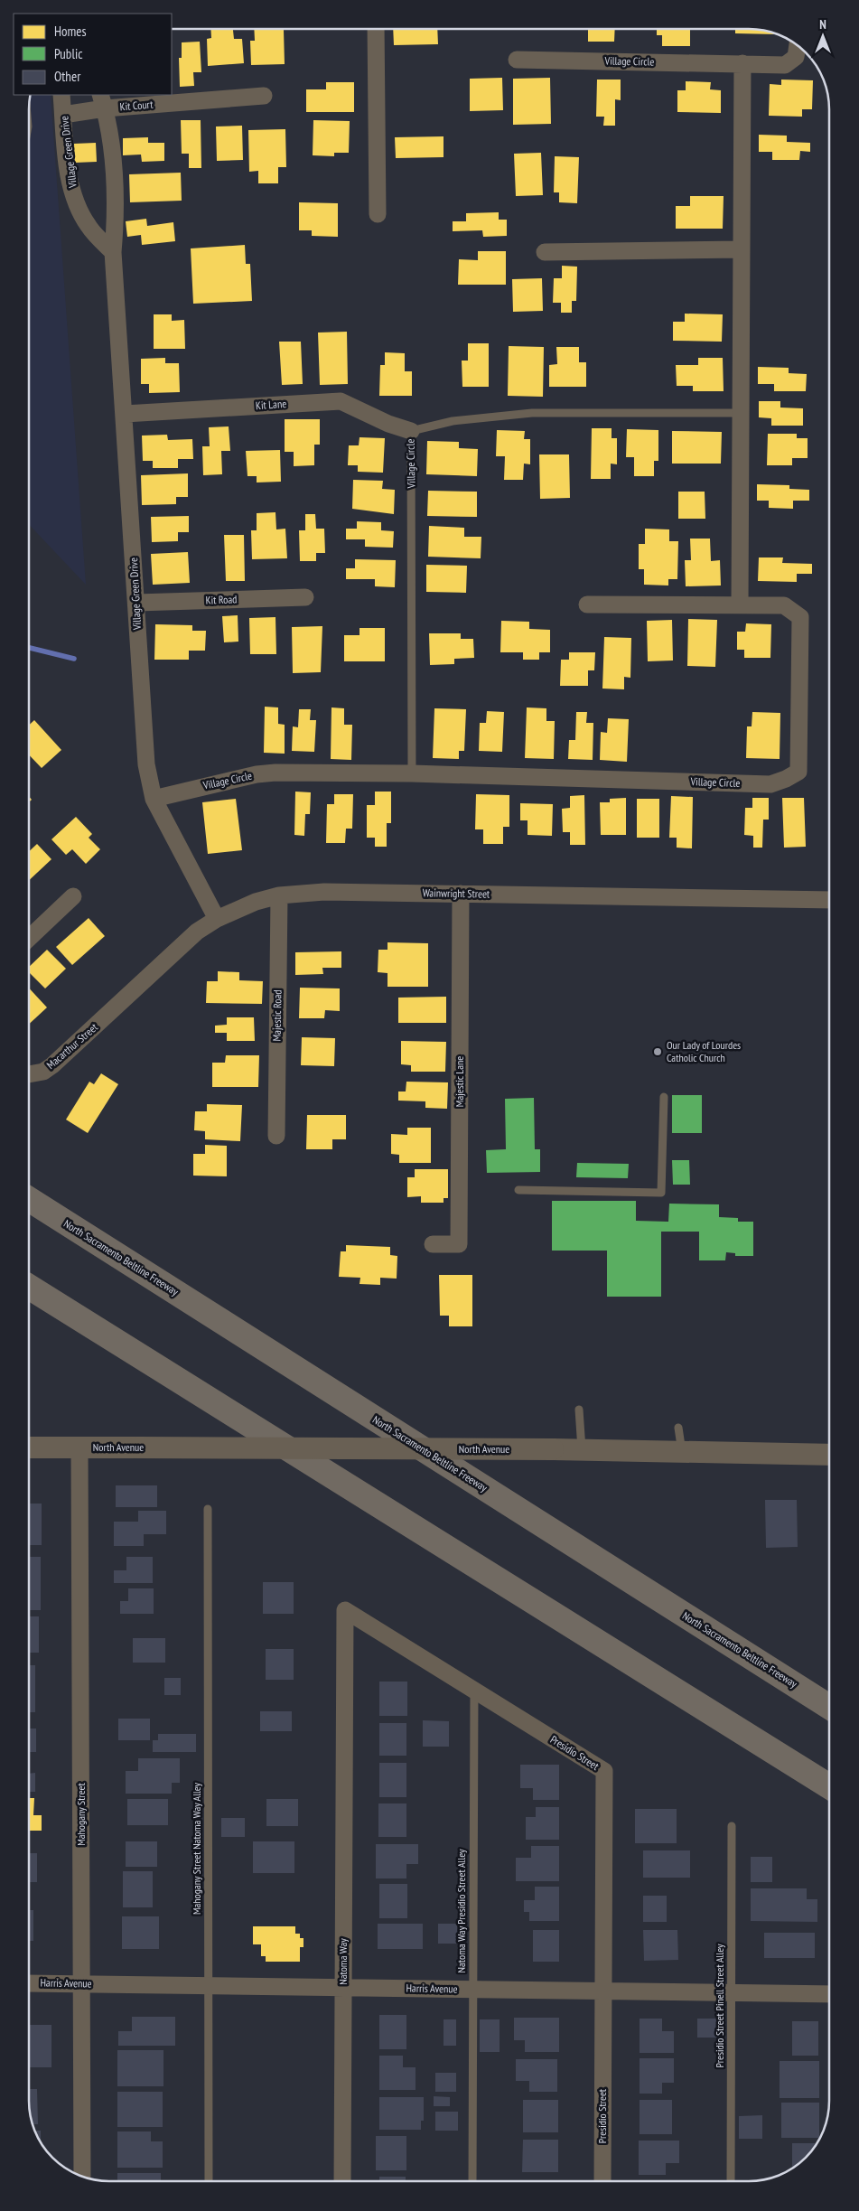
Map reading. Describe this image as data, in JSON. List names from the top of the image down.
{
  "streets": {
    "highway": ["North Sacramento Beltline Freeway"],
    "street": [
      "Village Circle",
      "Kit Court",
      "Village Green Drive",
      "Kit Lane",
      "Kit Road",
      "Wainwright Street",
      "Majestic Road",
      "Macarthur Street",
      "Majestic Lane",
      "North Avenue",
      "Presidio Street",
      "Mahogany Street",
      "Natoma Way",
      "Harris Avenue"
    ],
    "lane": ["Mahogany Street Natoma Way Alley", "Natoma Way Presidio Street Alley", "Presidio Street Pinell Street Alley"]
  },
  "crossings": [
    ["Village Circle", "Village Green Drive"],
    ["Village Circle", "Kit Lane"],
    ["Kit Court", "Village Green Drive"],
    ["Village Green Drive", "Kit Lane"],
    ["Village Green Drive", "Kit Road"],
    ["Village Green Drive", "Wainwright Street"],
    ["Wainwright Street", "Majestic Road"],
    ["Wainwright Street", "Macarthur Street"],
    ["Wainwright Street", "Majestic Lane"],
    ["North Avenue", "Mahogany Street"],
    ["Presidio Street", "Natoma Way Presidio Street Alley"],
    ["Presidio Street", "Natoma Way"],
    ["Presidio Street", "Harris Avenue"],
    ["Mahogany Street", "Harris Avenue"],
    ["Mahogany Street Natoma Way Alley", "Harris Avenue"],
    ["Natoma Way Presidio Street Alley", "Harris Avenue"],
    ["Natoma Way", "Harris Avenue"],
    ["Harris Avenue", "Presidio Street Pinell Street Alley"]
  ],
  "places": ["Our Lady of Lourdes Catholic Church"],
  "legend": ["Homes", "Public", "Other"],
  "north": "top"
}
